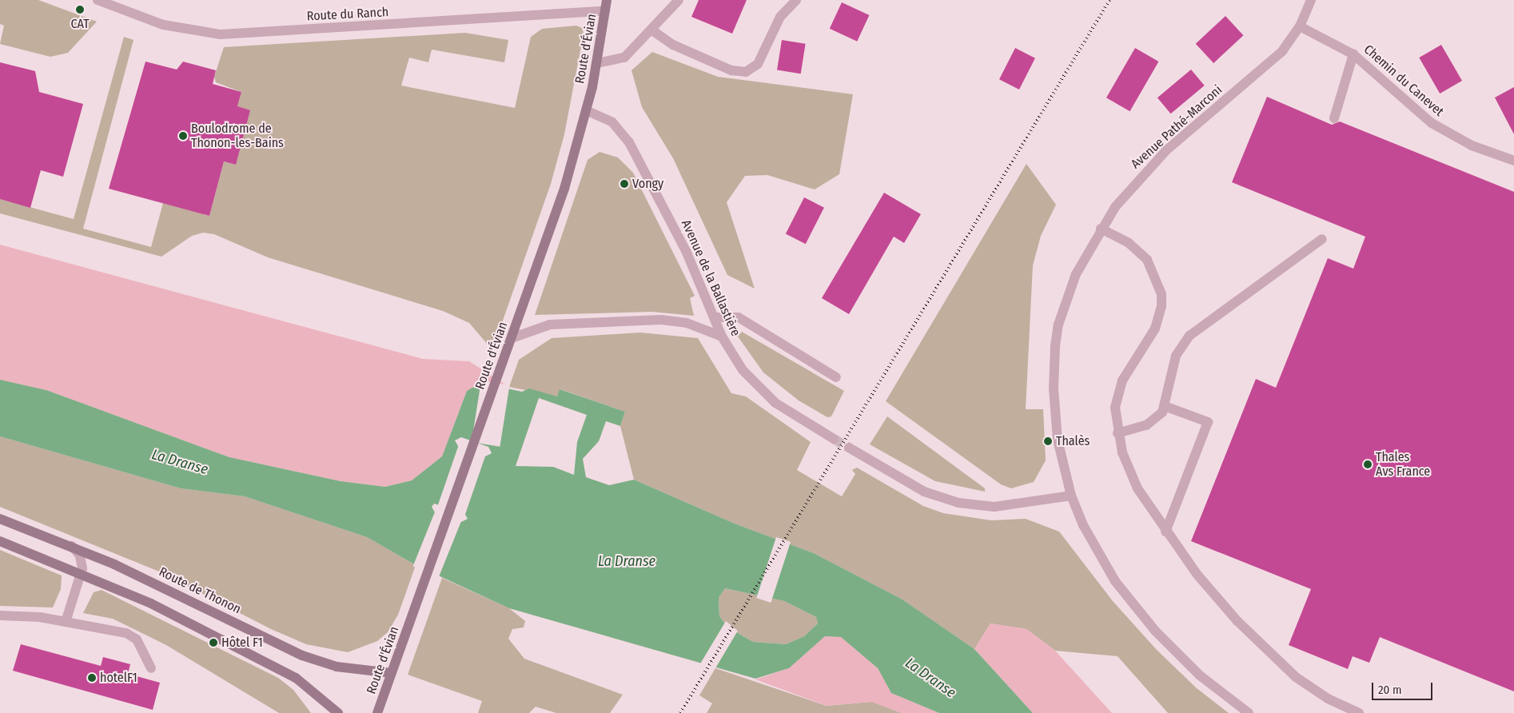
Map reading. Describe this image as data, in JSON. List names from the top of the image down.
{
  "streets": {
    "main road": ["Route d'Évian", "Route de Thonon"],
    "street": [
      "Route du Ranch",
      "Chemin du Canevet",
      "Avenue Pathé-Marconi",
      "Avenue de la Ballastière"
    ]
  },
  "crossings": [
    ["Route du Ranch", "Route d'Évian"],
    ["Route d'Évian", "Avenue de la Ballastière"],
    ["Route d'Évian", "Route de Thonon"],
    ["Chemin du Canevet", "Avenue Pathé-Marconi"]
  ],
  "water": ["La Dranse"],
  "places": [
    "CAT",
    "Boulodrome de Thonon-les-Bains",
    "Vongy",
    "Thalès",
    "Thales Avs France",
    "Hôtel F1",
    "hotelF1"
  ],
  "scale_bar": "20 m"
}
